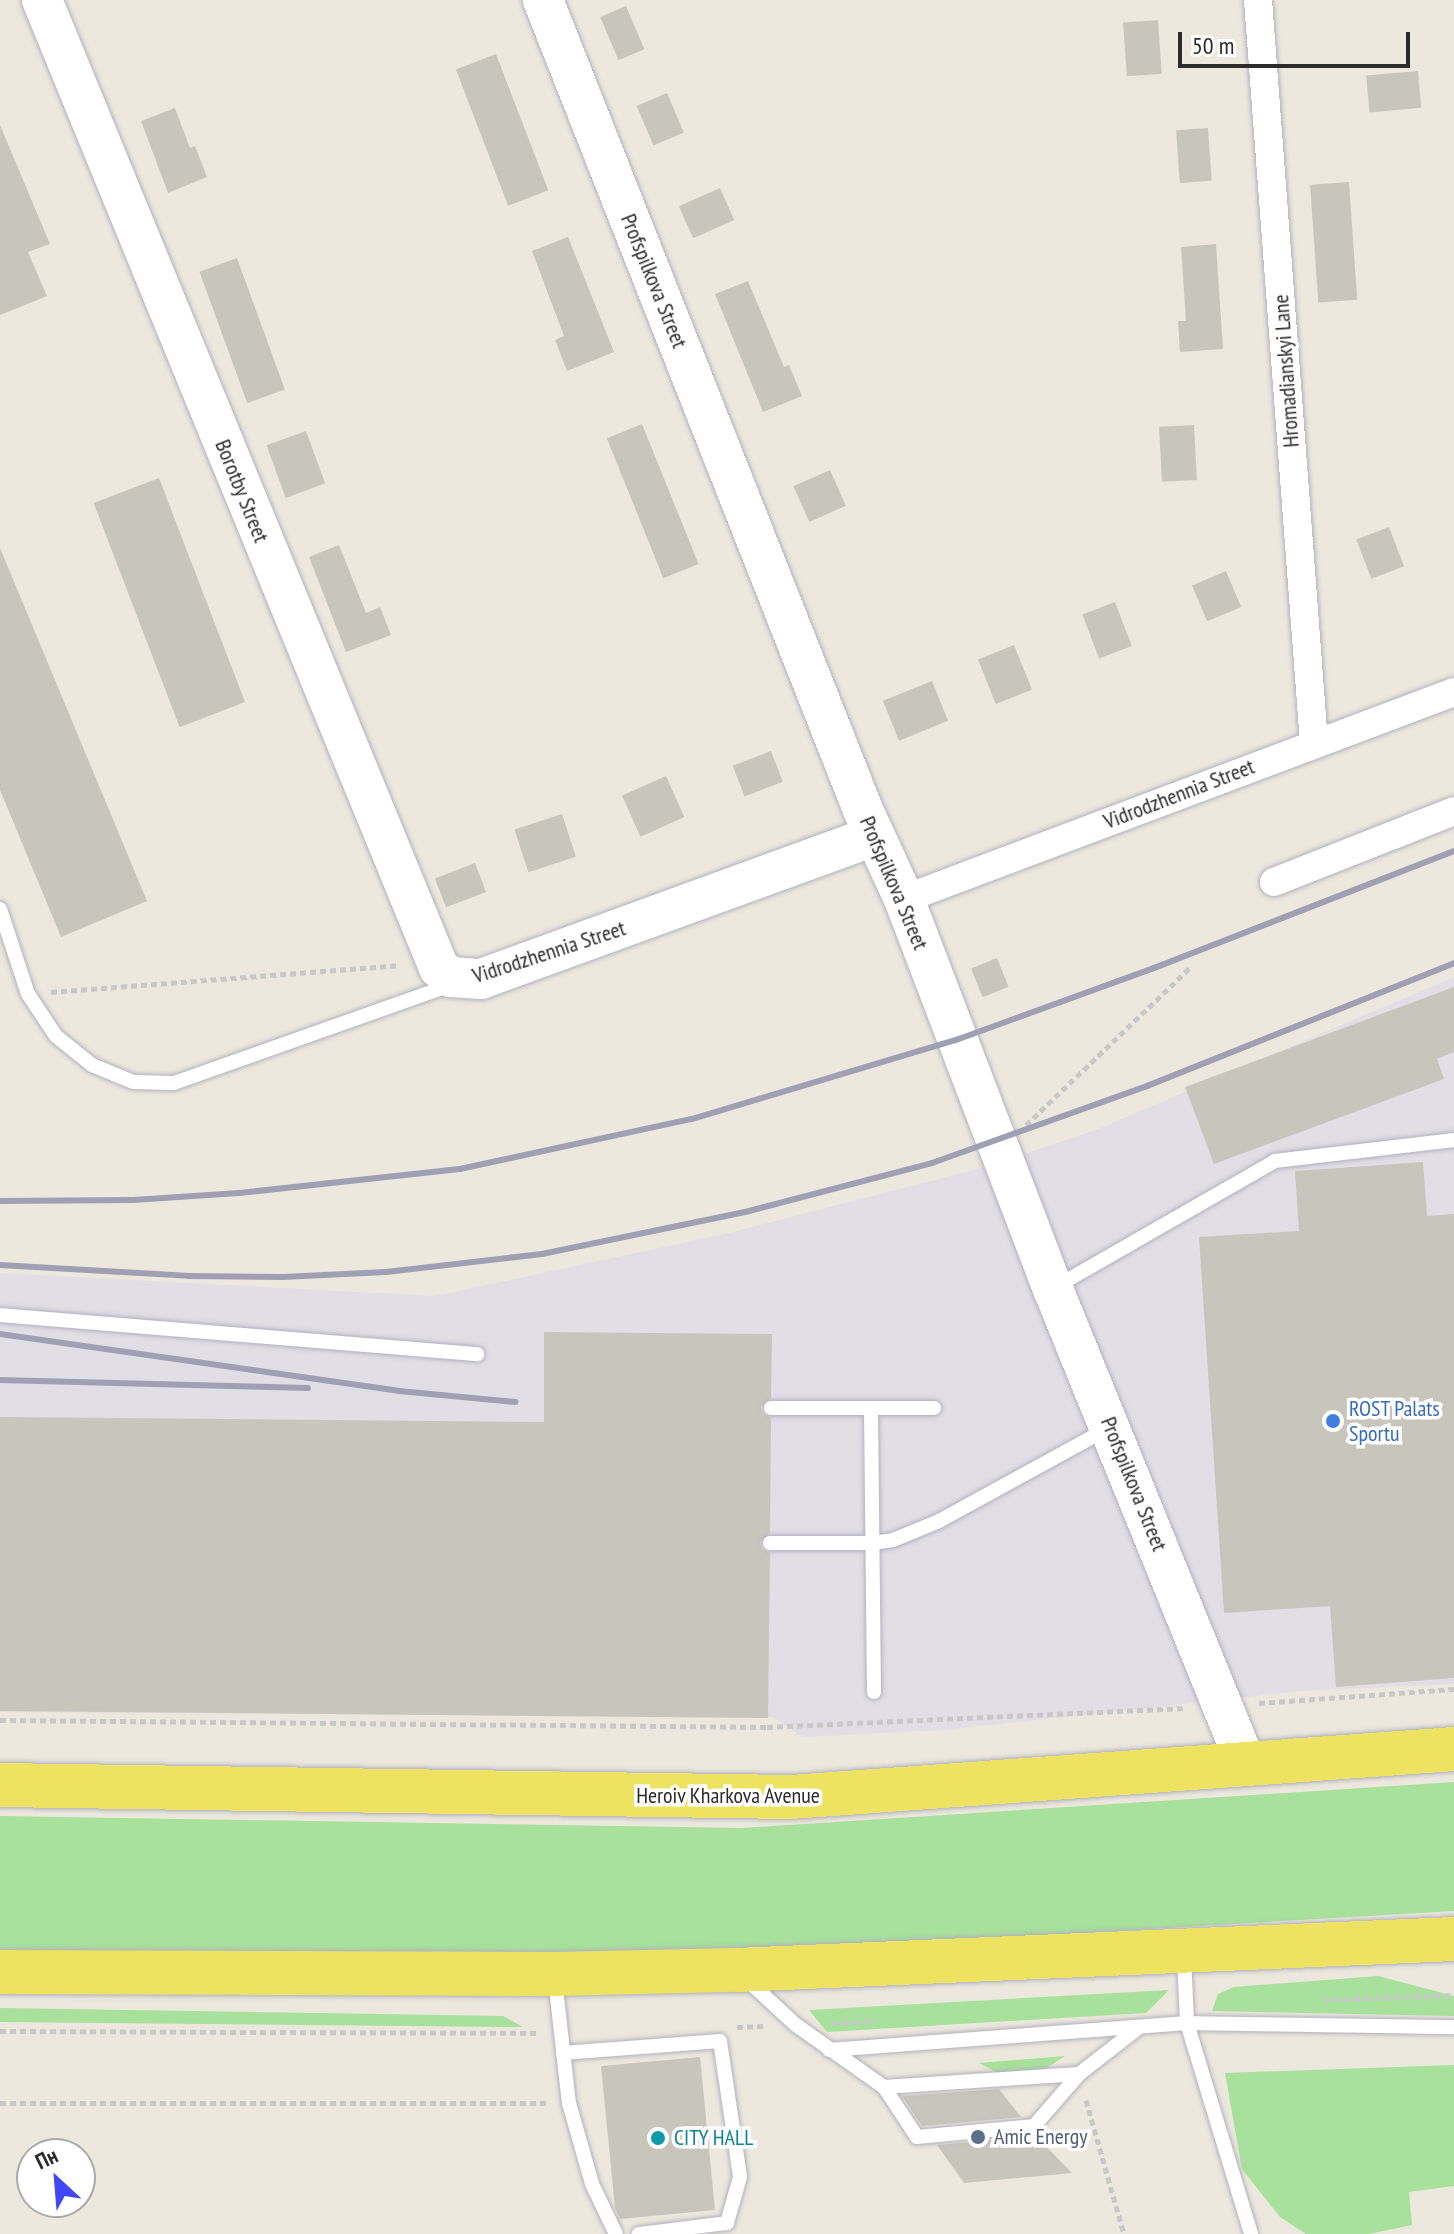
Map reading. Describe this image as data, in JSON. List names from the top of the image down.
{
  "streets": {
    "main road": ["Heroiv Kharkova Avenue"],
    "street": [
      "Profspilkova Street",
      "Hromadianskyi Lane",
      "Borotby Street",
      "Vidrodzhennia Street"
    ]
  },
  "crossings": [
    ["Profspilkova Street", "Vidrodzhennia Street"],
    ["Profspilkova Street", "Heroiv Kharkova Avenue"],
    ["Hromadianskyi Lane", "Vidrodzhennia Street"],
    ["Borotby Street", "Vidrodzhennia Street"]
  ],
  "places": ["ROST Palats Sportu", "Amic Energy", "CITY HALL"],
  "scale_bar": "50 m",
  "north": "top left"
}
